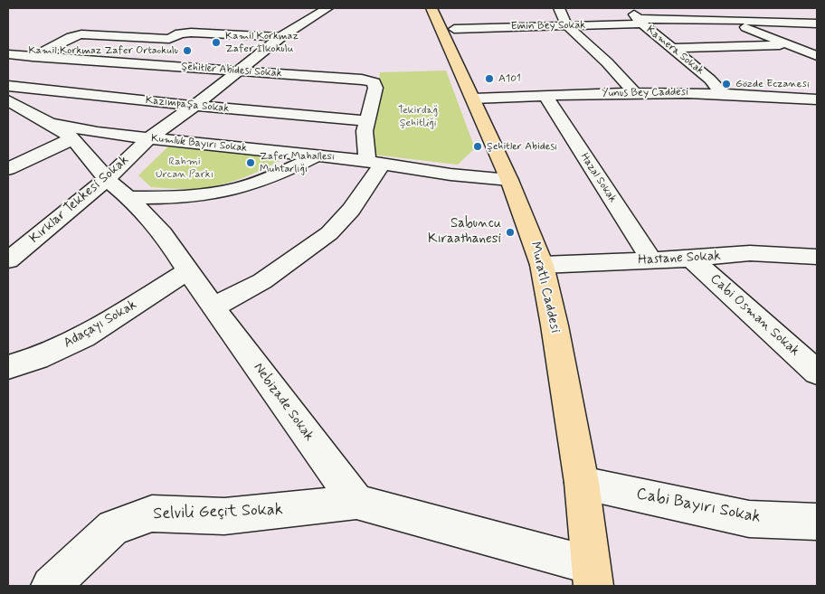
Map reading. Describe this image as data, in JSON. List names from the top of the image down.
{
  "streets": {
    "main road": ["Muratlı Caddesi"],
    "street": [
      "Emin Bey Sokak",
      "Kamera Sokak",
      "Şehitler Abidesi Sokak",
      "Yunus Bey Caddesi",
      "Kazımpaşa Sokak",
      "Kumluk Bayırı Sokak",
      "Hazal Sokak",
      "Kırklar Tekkesi Sokak",
      "Hastane Sokak",
      "Cabi Osman Sokak",
      "Adaçayı Sokak",
      "Nebizade Sokak",
      "Cabi Bayırı Sokak",
      "Selvili Geçit Sokak"
    ]
  },
  "crossings": [
    ["Emin Bey Sokak", "Kamera Sokak"],
    ["Kamera Sokak", "Yunus Bey Caddesi"],
    ["Şehitler Abidesi Sokak", "Kazımpaşa Sokak"],
    ["Şehitler Abidesi Sokak", "Kumluk Bayırı Sokak"],
    ["Şehitler Abidesi Sokak", "Kırklar Tekkesi Sokak"],
    ["Yunus Bey Caddesi", "Hazal Sokak"],
    ["Yunus Bey Caddesi", "Muratlı Caddesi"],
    ["Kazımpaşa Sokak", "Kırklar Tekkesi Sokak"],
    ["Kumluk Bayırı Sokak", "Kırklar Tekkesi Sokak"],
    ["Kumluk Bayırı Sokak", "Muratlı Caddesi"],
    ["Kumluk Bayırı Sokak", "Nebizade Sokak"],
    ["Hazal Sokak", "Hastane Sokak"],
    ["Kırklar Tekkesi Sokak", "Nebizade Sokak"],
    ["Hastane Sokak", "Muratlı Caddesi"],
    ["Hastane Sokak", "Cabi Osman Sokak"],
    ["Muratlı Caddesi", "Cabi Bayırı Sokak"],
    ["Adaçayı Sokak", "Nebizade Sokak"],
    ["Nebizade Sokak", "Selvili Geçit Sokak"]
  ],
  "parks": ["Tekirdağ Şehitliği", "Rahmi Urcan Parkı"],
  "places": [
    "Kamil Korkmaz Zafer İlkokulu",
    "Kamil Korkmaz Zafer Ortaokulu",
    "A101",
    "Gözde Eczanesi",
    "Şehitler Abidesi",
    "Zafer Mahallesi Muhtarlığı",
    "Sabuncu Kıraathanesi"
  ]
}
